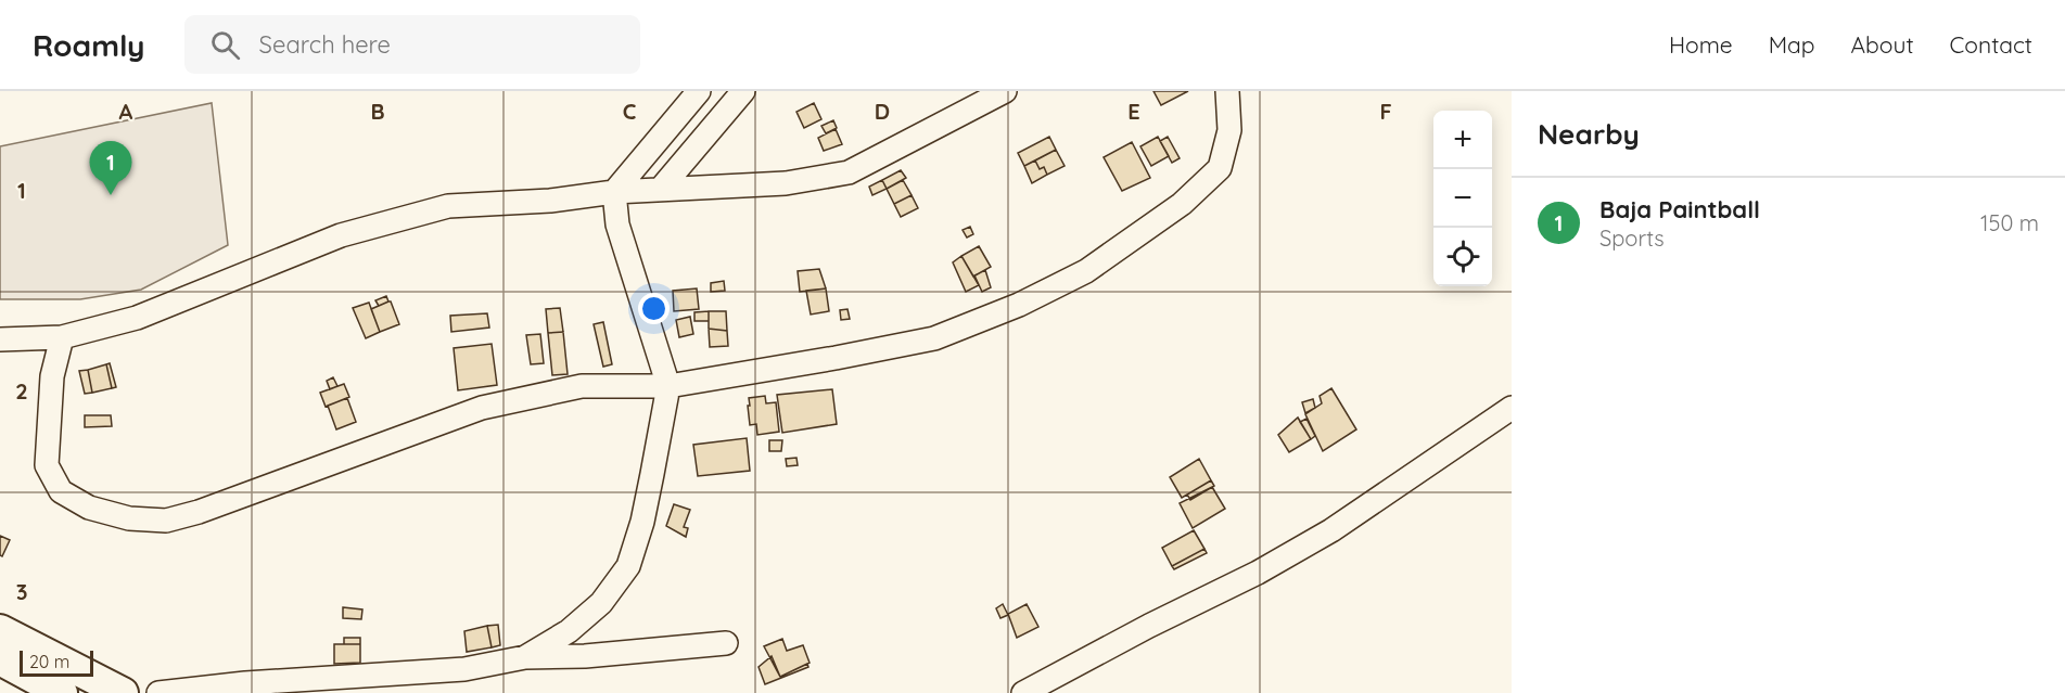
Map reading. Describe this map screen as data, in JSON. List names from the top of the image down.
{
  "scale_bar": "20 m",
  "page": {
    "header": "Roamly",
    "search": "Search here",
    "nav": [
      "Home",
      "Map",
      "About",
      "Contact"
    ],
    "heading": "Nearby",
    "map_buttons": ["+", "−"],
    "pins": "1",
    "list": [
      {
        "mark": "1",
        "name": "Baja Paintball",
        "note": "Sports",
        "value": "150 m"
      }
    ],
    "scale": "20 m"
  },
  "grid": {
    "columns": [
      "A",
      "B",
      "C",
      "D",
      "E",
      "F"
    ],
    "rows": ["1", "2", "3"]
  }
}
